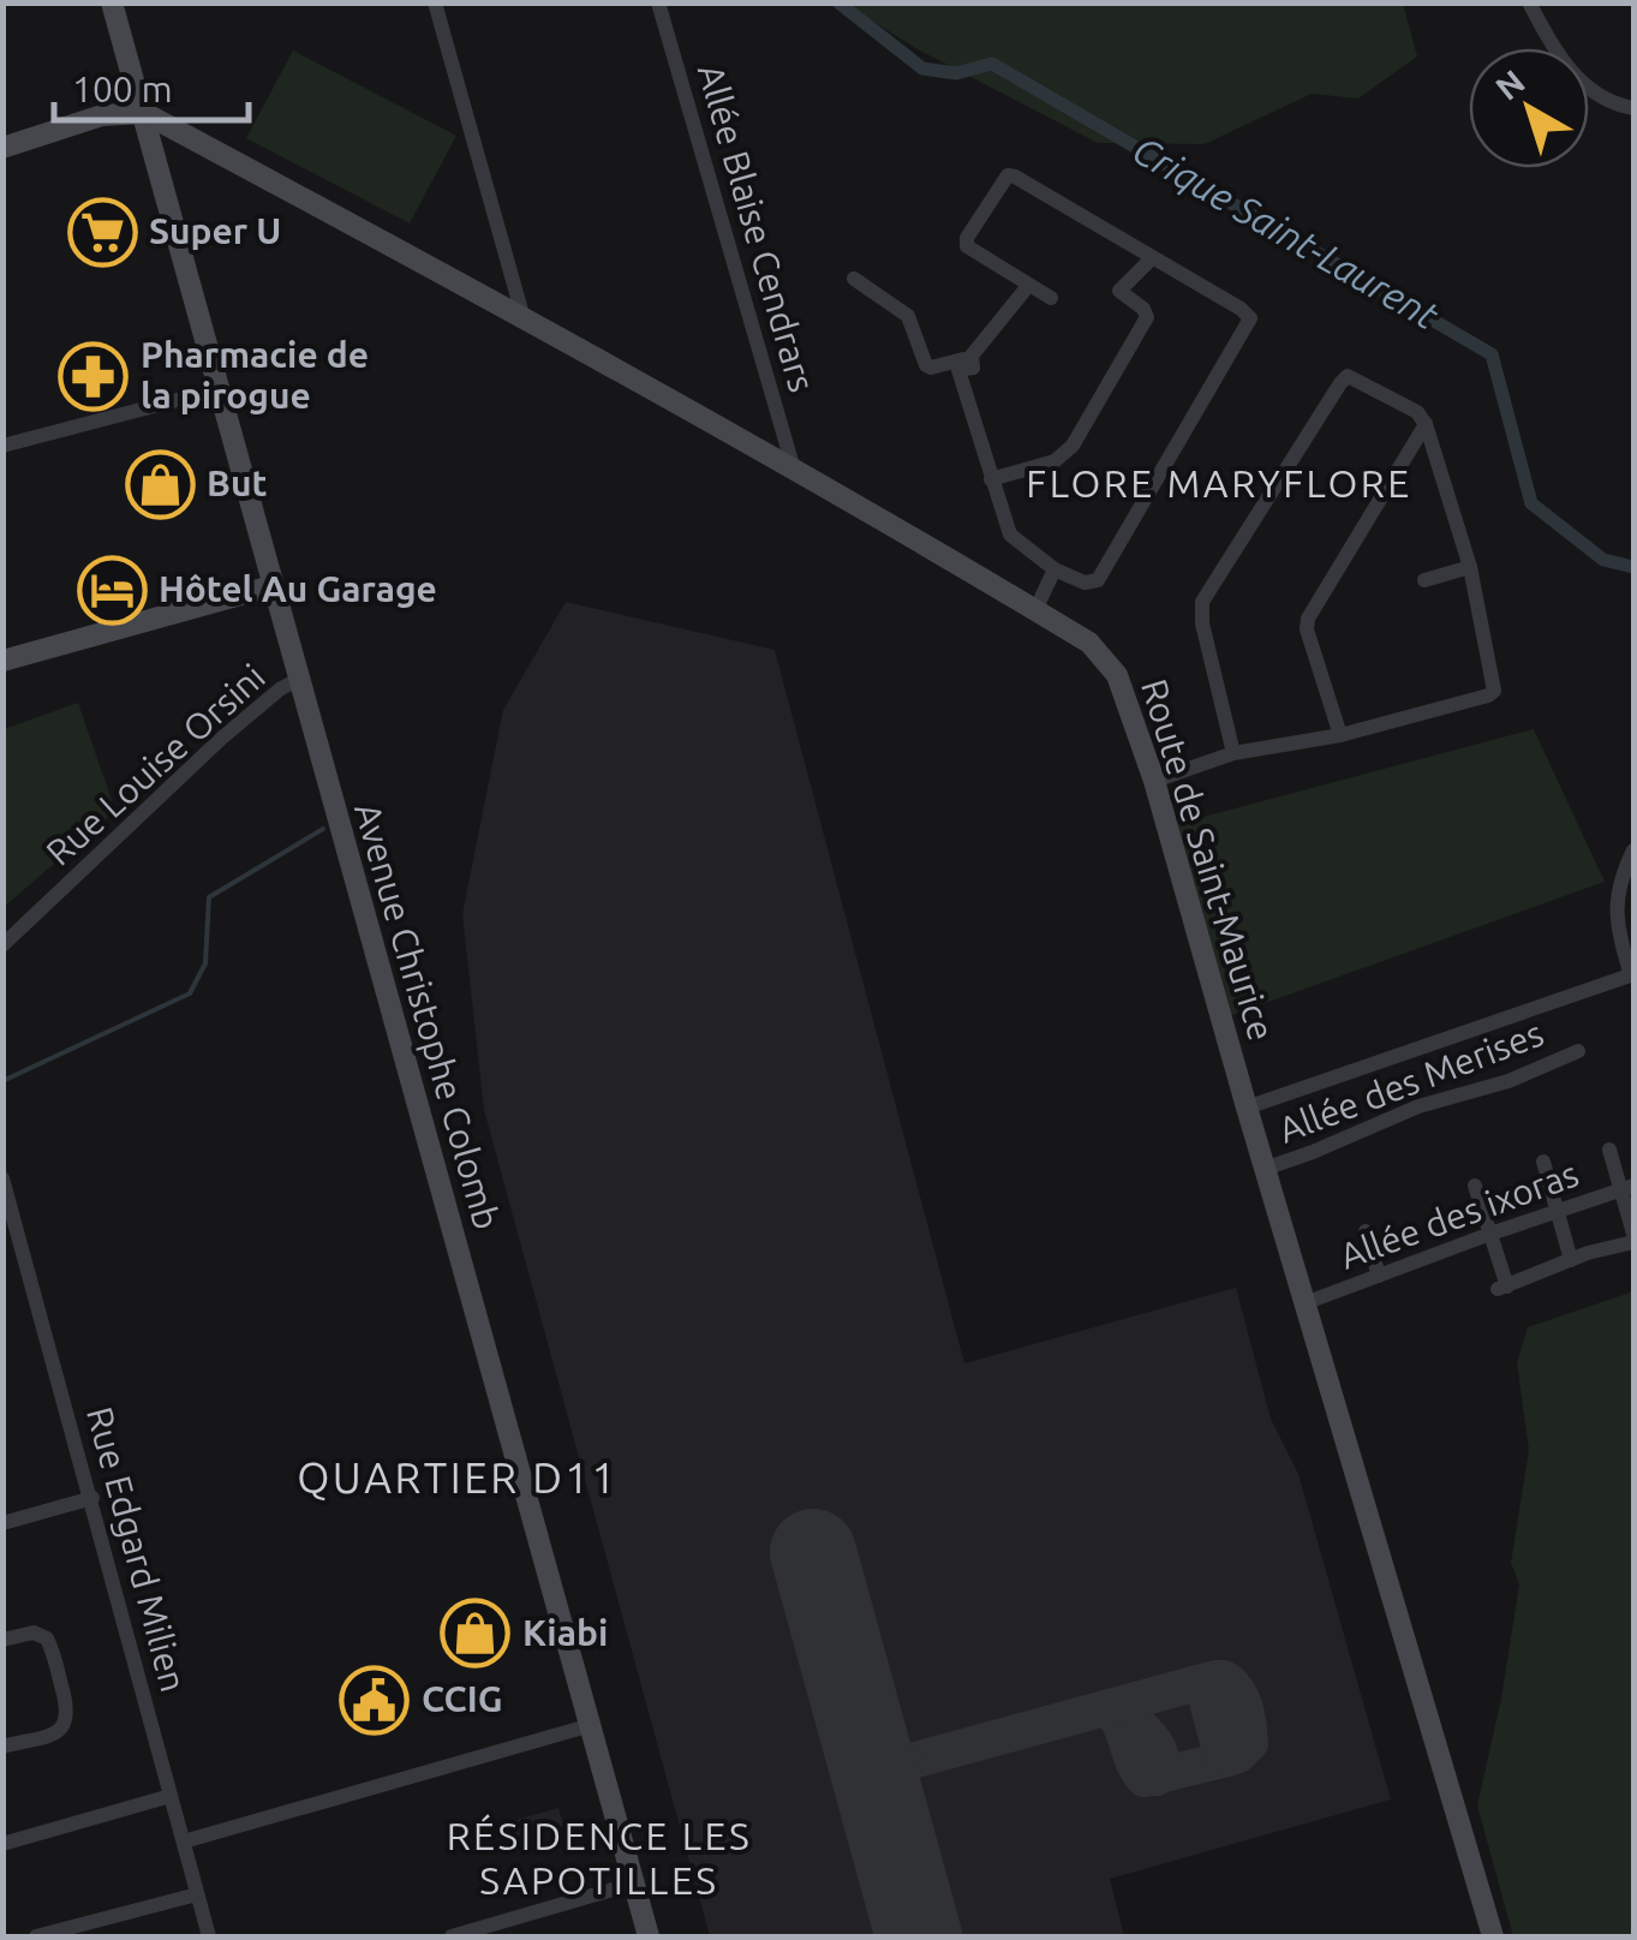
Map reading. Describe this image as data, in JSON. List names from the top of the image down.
{
  "streets": {
    "street": [
      "Allée Blaise Cendrars",
      "Rue Louise Orsini",
      "Route de Saint-Maurice",
      "Avenue Christophe Colomb",
      "Allée des Merises",
      "Allée des ixoras",
      "Rue Edgard Milien"
    ]
  },
  "crossings": [
    ["Allée Blaise Cendrars", "Route de Saint-Maurice"],
    ["Rue Louise Orsini", "Avenue Christophe Colomb"],
    ["Route de Saint-Maurice", "Avenue Christophe Colomb"],
    ["Route de Saint-Maurice", "Allée des Merises"],
    ["Route de Saint-Maurice", "Allée des ixoras"]
  ],
  "districts": ["FLORE MARYFLORE", "QUARTIER D11", "RÉSIDENCE LES SAPOTILLES"],
  "water": ["Crique Saint-Laurent"],
  "places": {
    "supermarket": ["Super U"],
    "pharmacy": ["Pharmacie de la pirogue"],
    "shop": ["But", "Kiabi"],
    "hotel": ["Hôtel Au Garage"],
    "public building": ["CCIG"]
  },
  "scale_bar": "100 m",
  "north": "top left"
}
